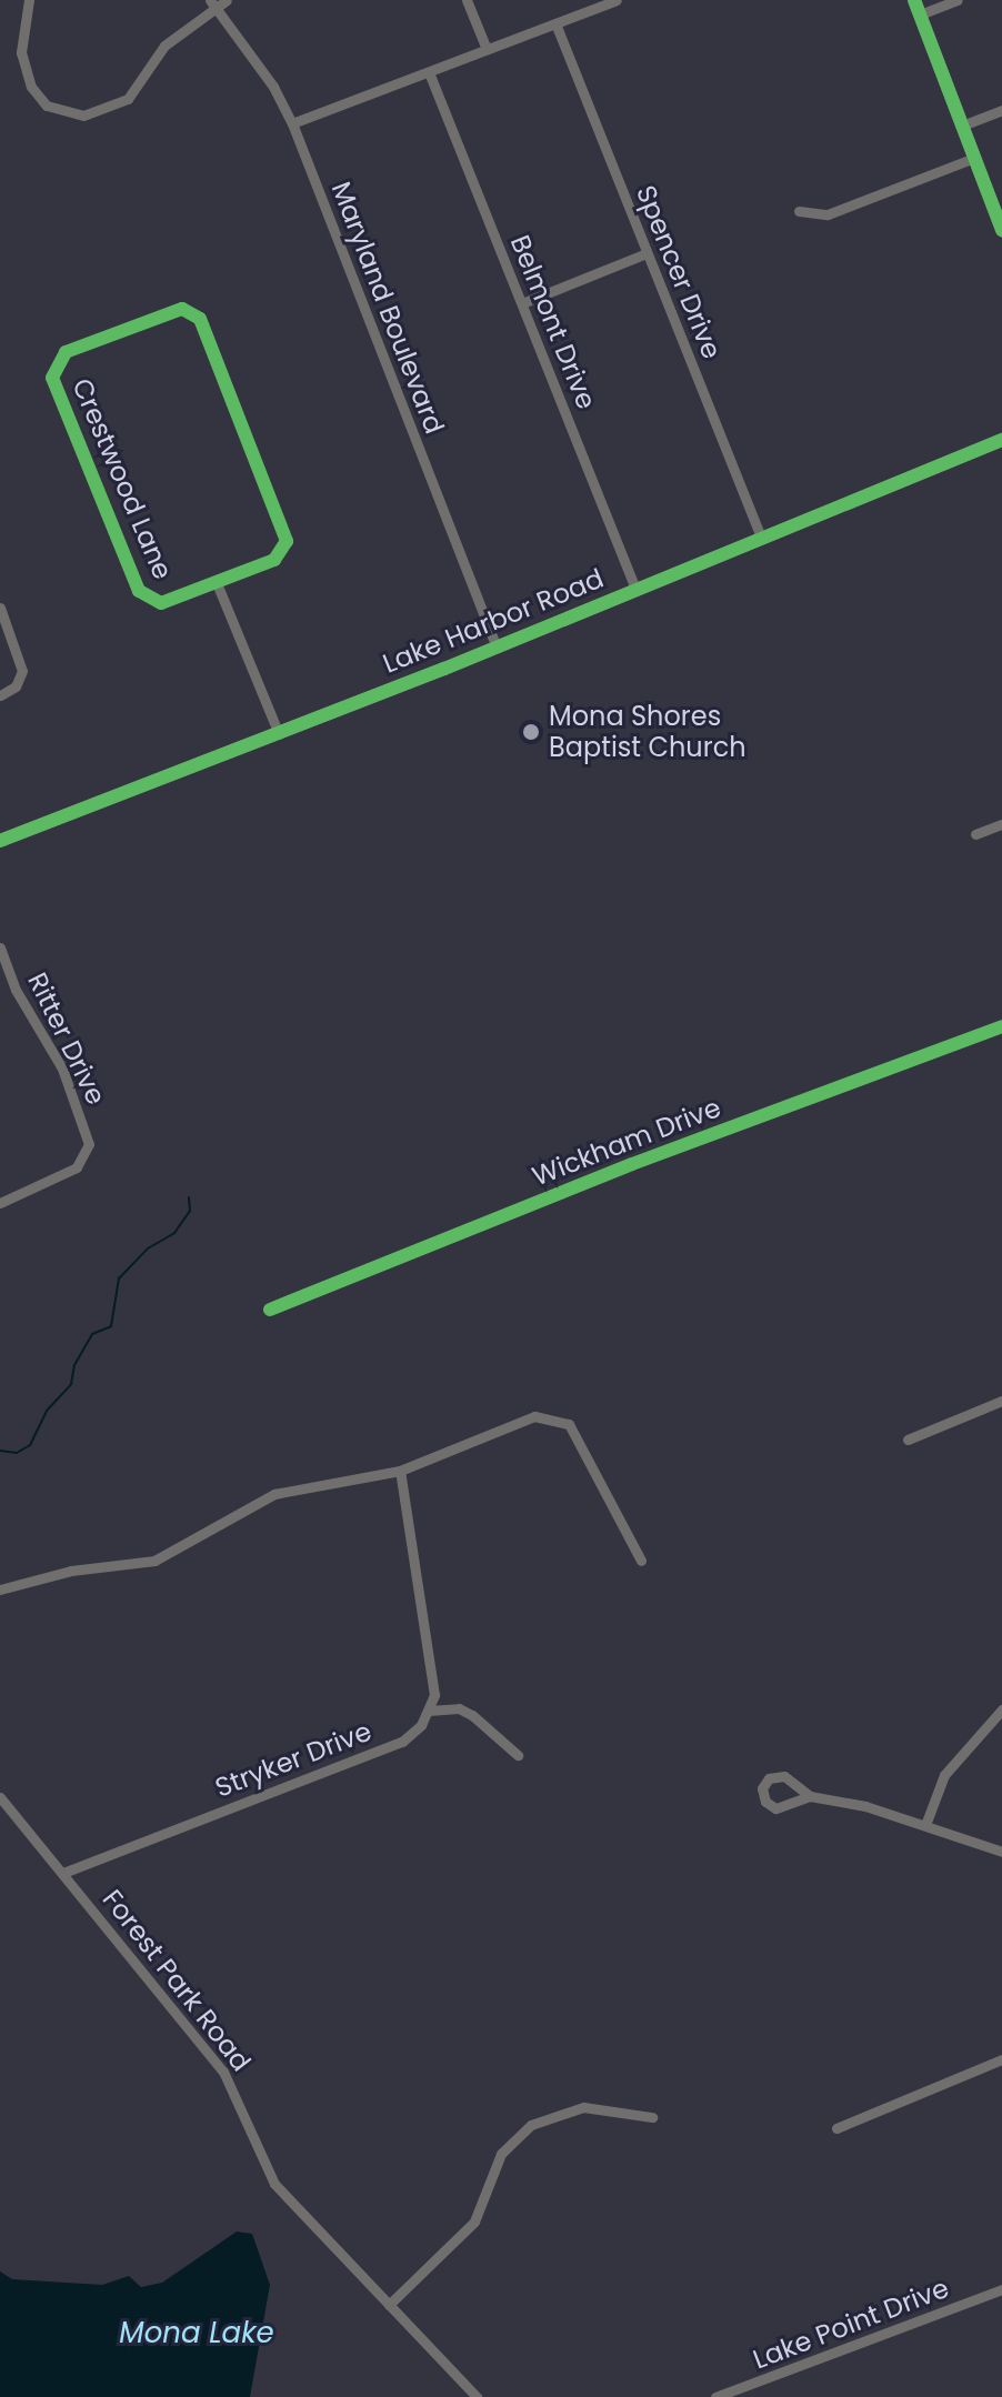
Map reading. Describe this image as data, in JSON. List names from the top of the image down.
{
  "streets": {
    "street": [
      "Spencer Drive",
      "Maryland Boulevard",
      "Belmont Drive",
      "Crestwood Lane",
      "Lake Harbor Road",
      "Ritter Drive",
      "Wickham Drive",
      "Stryker Drive",
      "Forest Park Road",
      "Lake Point Drive"
    ]
  },
  "crossings": [
    ["Spencer Drive", "Lake Harbor Road"],
    ["Maryland Boulevard", "Lake Harbor Road"],
    ["Belmont Drive", "Lake Harbor Road"],
    ["Crestwood Lane", "Lake Harbor Road"],
    ["Stryker Drive", "Forest Park Road"]
  ],
  "water": ["Mona Lake"],
  "places": ["Mona Shores Baptist Church"]
}
